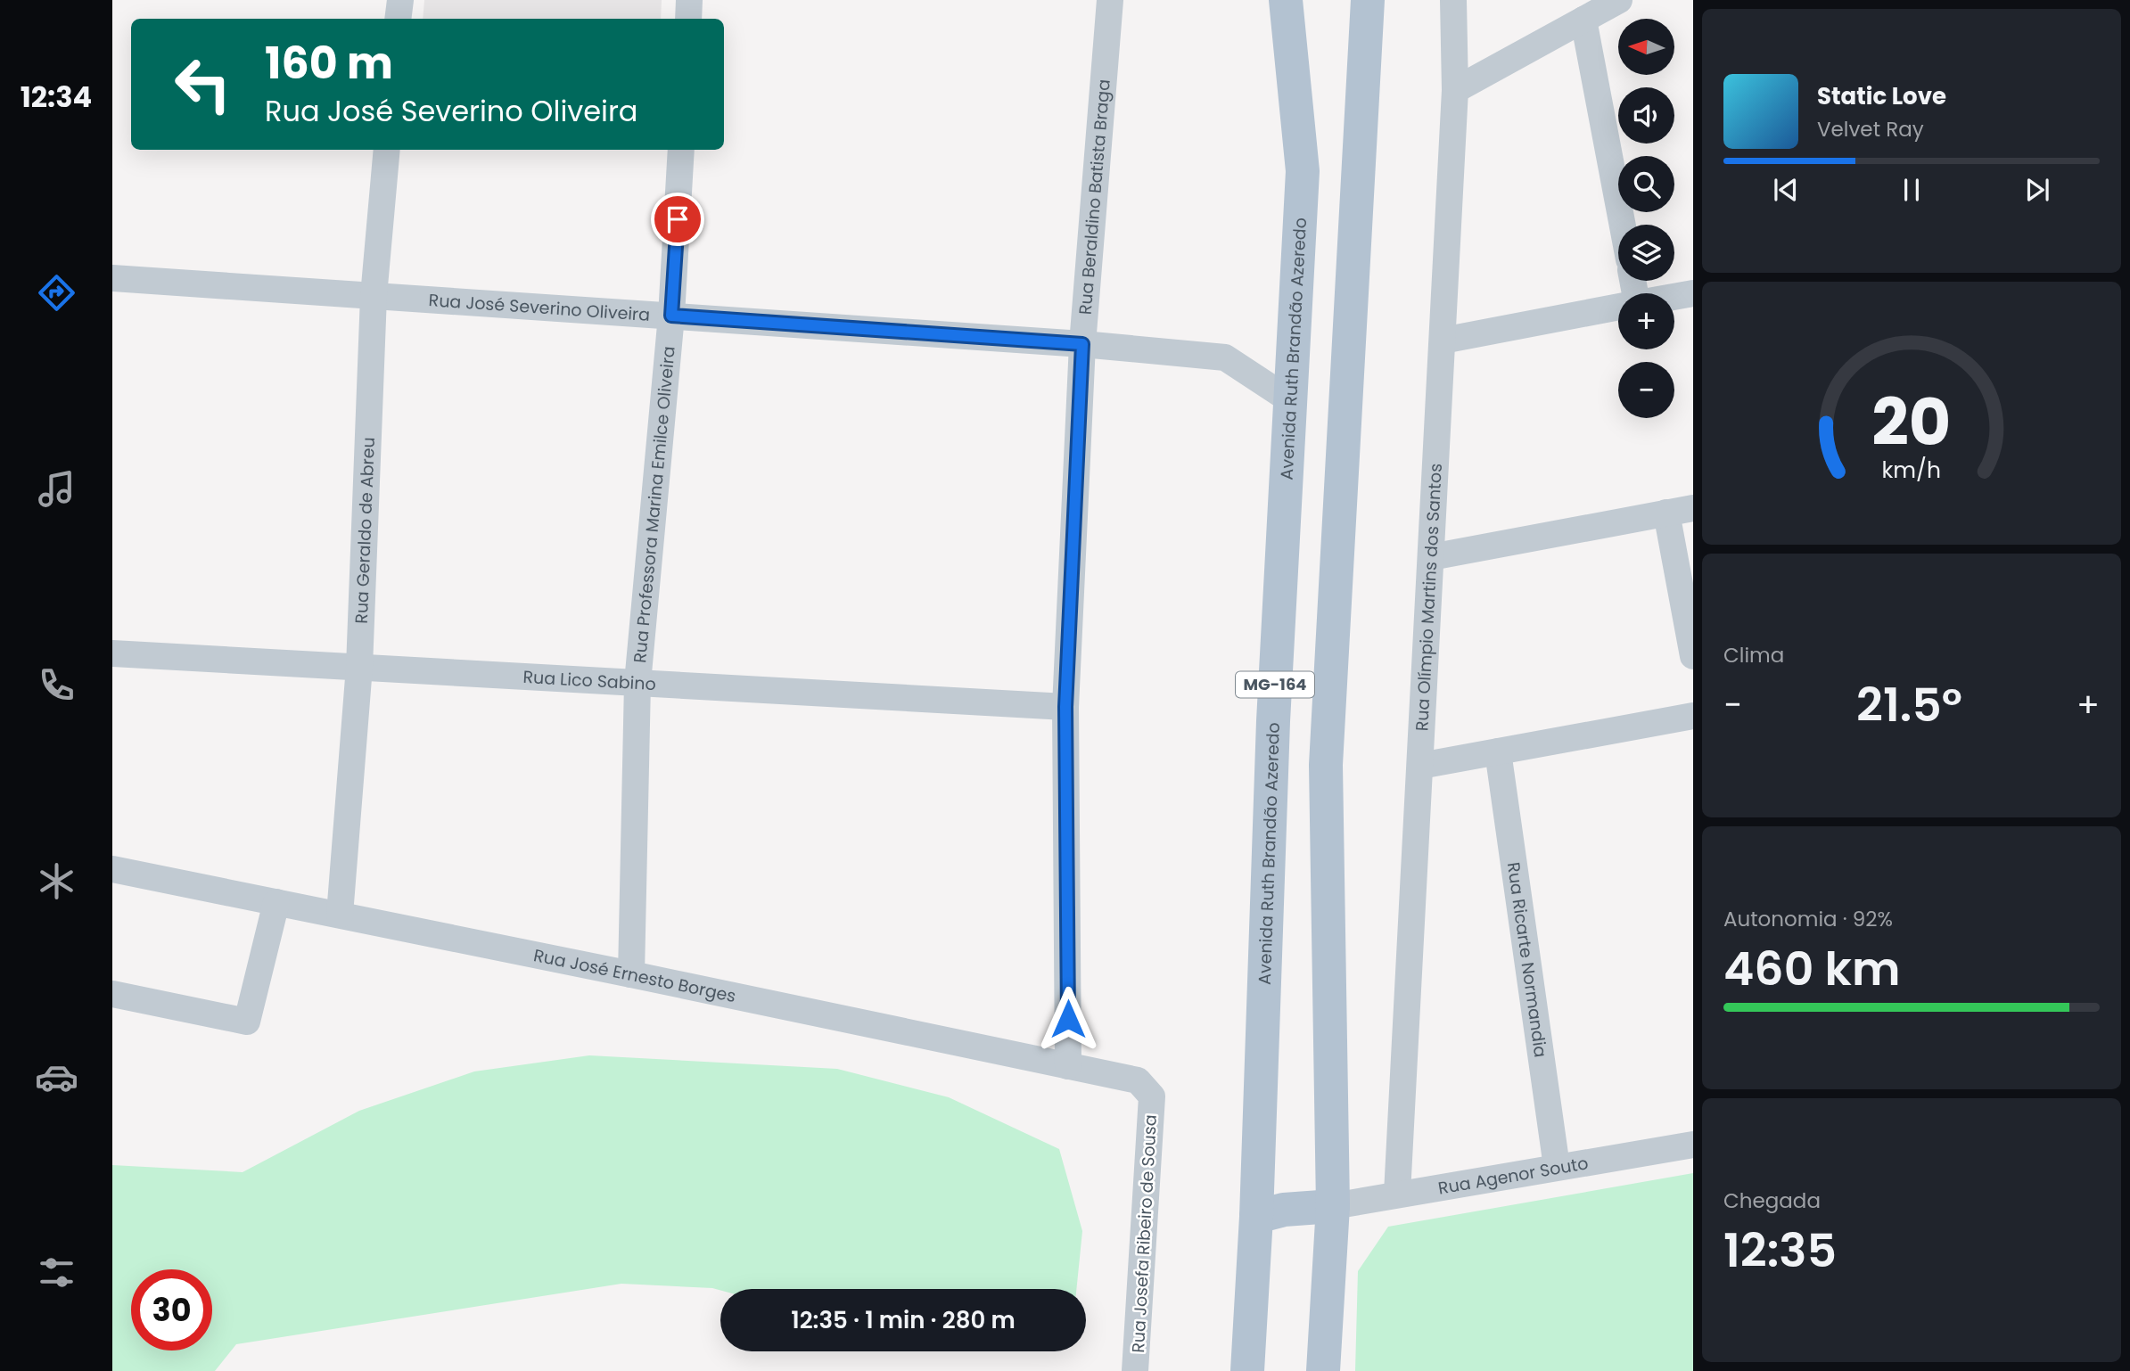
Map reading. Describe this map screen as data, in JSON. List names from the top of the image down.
{
  "streets": {
    "main road": ["Avenida Ruth Brandão Azeredo", "MG-164"],
    "street": [
      "Rua Beraldino Batista Braga",
      "Rua José Severino Oliveira",
      "Rua Professora Marina Emilce Oliveira",
      "Rua Geraldo de Abreu",
      "Rua Olímpio Martins dos Santos",
      "Rua Lico Sabino",
      "Rua Ricarte Normandia",
      "Rua José Ernesto Borges",
      "Rua Agenor Souto",
      "Rua Josefa Ribeiro de Sousa"
    ]
  },
  "crossings": [
    ["Rua Beraldino Batista Braga", "Rua José Severino Oliveira"],
    ["Rua Beraldino Batista Braga", "Rua Lico Sabino"],
    ["Rua Beraldino Batista Braga", "Rua José Ernesto Borges"],
    ["Rua José Severino Oliveira", "Avenida Ruth Brandão Azeredo"],
    ["Rua José Severino Oliveira", "Rua Professora Marina Emilce Oliveira"],
    ["Rua José Severino Oliveira", "Rua Geraldo de Abreu"],
    ["Rua Professora Marina Emilce Oliveira", "Rua Lico Sabino"],
    ["Rua Professora Marina Emilce Oliveira", "Rua José Ernesto Borges"],
    ["Rua Geraldo de Abreu", "Rua Lico Sabino"],
    ["Rua Geraldo de Abreu", "Rua José Ernesto Borges"],
    ["Rua Olímpio Martins dos Santos", "Rua Agenor Souto"],
    ["MG-164", "Rua Agenor Souto"],
    ["Rua Ricarte Normandia", "Rua Agenor Souto"],
    ["Rua José Ernesto Borges", "Rua Josefa Ribeiro de Sousa"]
  ],
  "north": "left",
  "page": {
    "tabs": "12:34",
    "map_buttons": ["+", "−"],
    "turn": ["160 m", "Rua José Severino Oliveira"],
    "song": ["Static Love", "Velvet Ray"],
    "tile": [
      "Clima",
      ["Autonomia · 92%", "460 km"],
      ["Chegada", "12:35"]
    ],
    "heat": ["−", "21.5°", "+"],
    "limit": "30",
    "trip": "12:35 · 1 min · 280 m",
    "gauge": ["20", "km/h"]
  }
}
